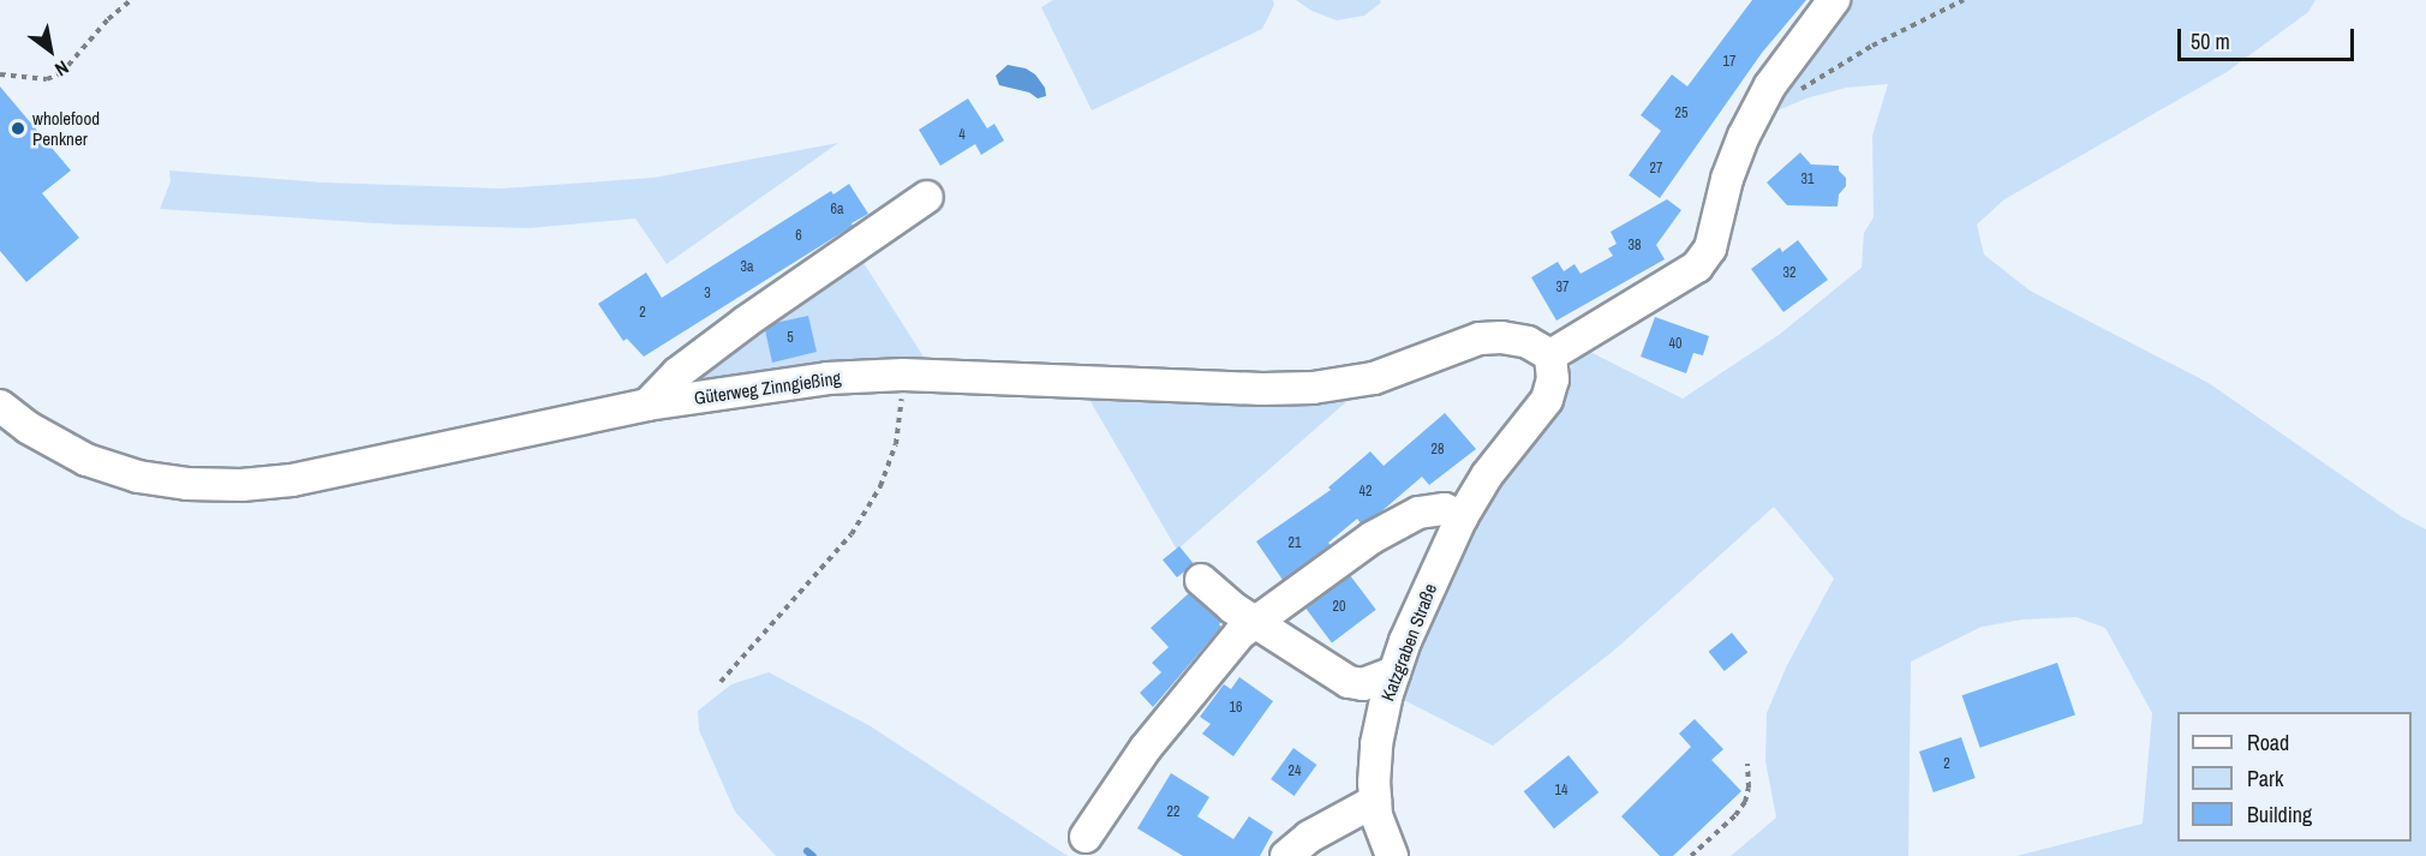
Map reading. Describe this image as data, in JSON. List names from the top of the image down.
{
  "streets": {
    "street": ["Güterweg Zinngießing", "Katzgraben Straße"]
  },
  "crossings": [
    ["Güterweg Zinngießing", "Katzgraben Straße"]
  ],
  "places": ["wholefood Penkner"],
  "house_numbers": [
    "17",
    "25",
    "4",
    "27",
    "31",
    "6a",
    "6",
    "38",
    "3a",
    "32",
    "37",
    "3",
    "2",
    "5",
    "40",
    "28",
    "42",
    "21",
    "20",
    "16",
    "2",
    "24",
    "14",
    "22"
  ],
  "legend": ["Road", "Park", "Building"],
  "scale_bar": "50 m",
  "north": "bottom right"
}
